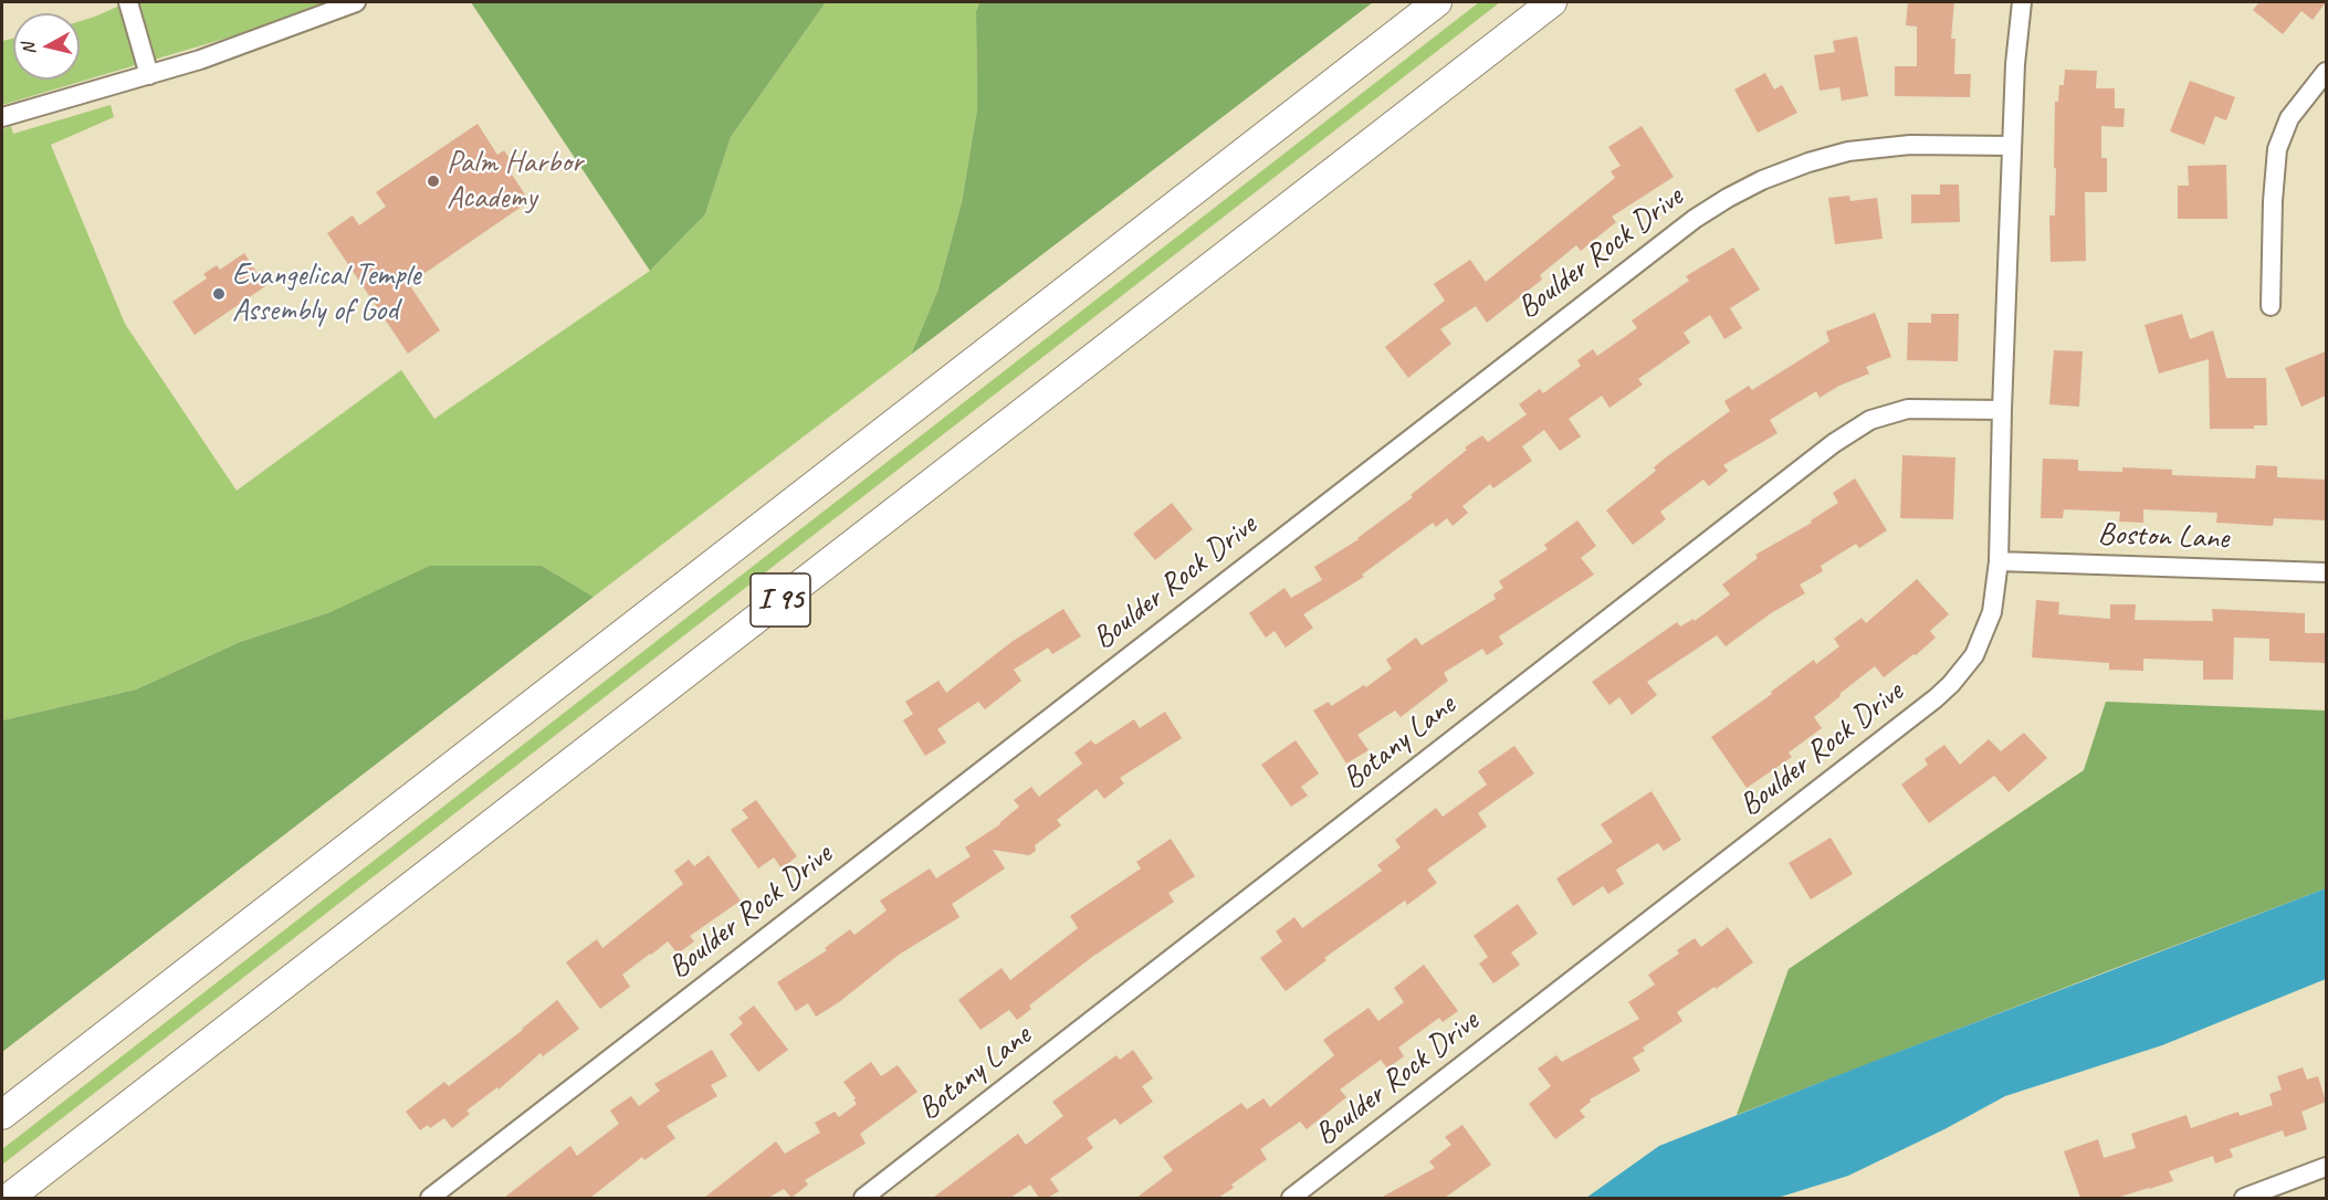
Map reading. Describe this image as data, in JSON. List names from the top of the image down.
{
  "streets": {
    "highway": ["I 95"],
    "street": ["Boulder Rock Drive", "Boston Lane", "Botany Lane"]
  },
  "crossings": [
    ["Boulder Rock Drive", "Boston Lane"],
    ["Boulder Rock Drive", "Botany Lane"]
  ],
  "places": ["Palm Harbor Academy", "Evangelical Temple Assembly of God"],
  "north": "left"
}
